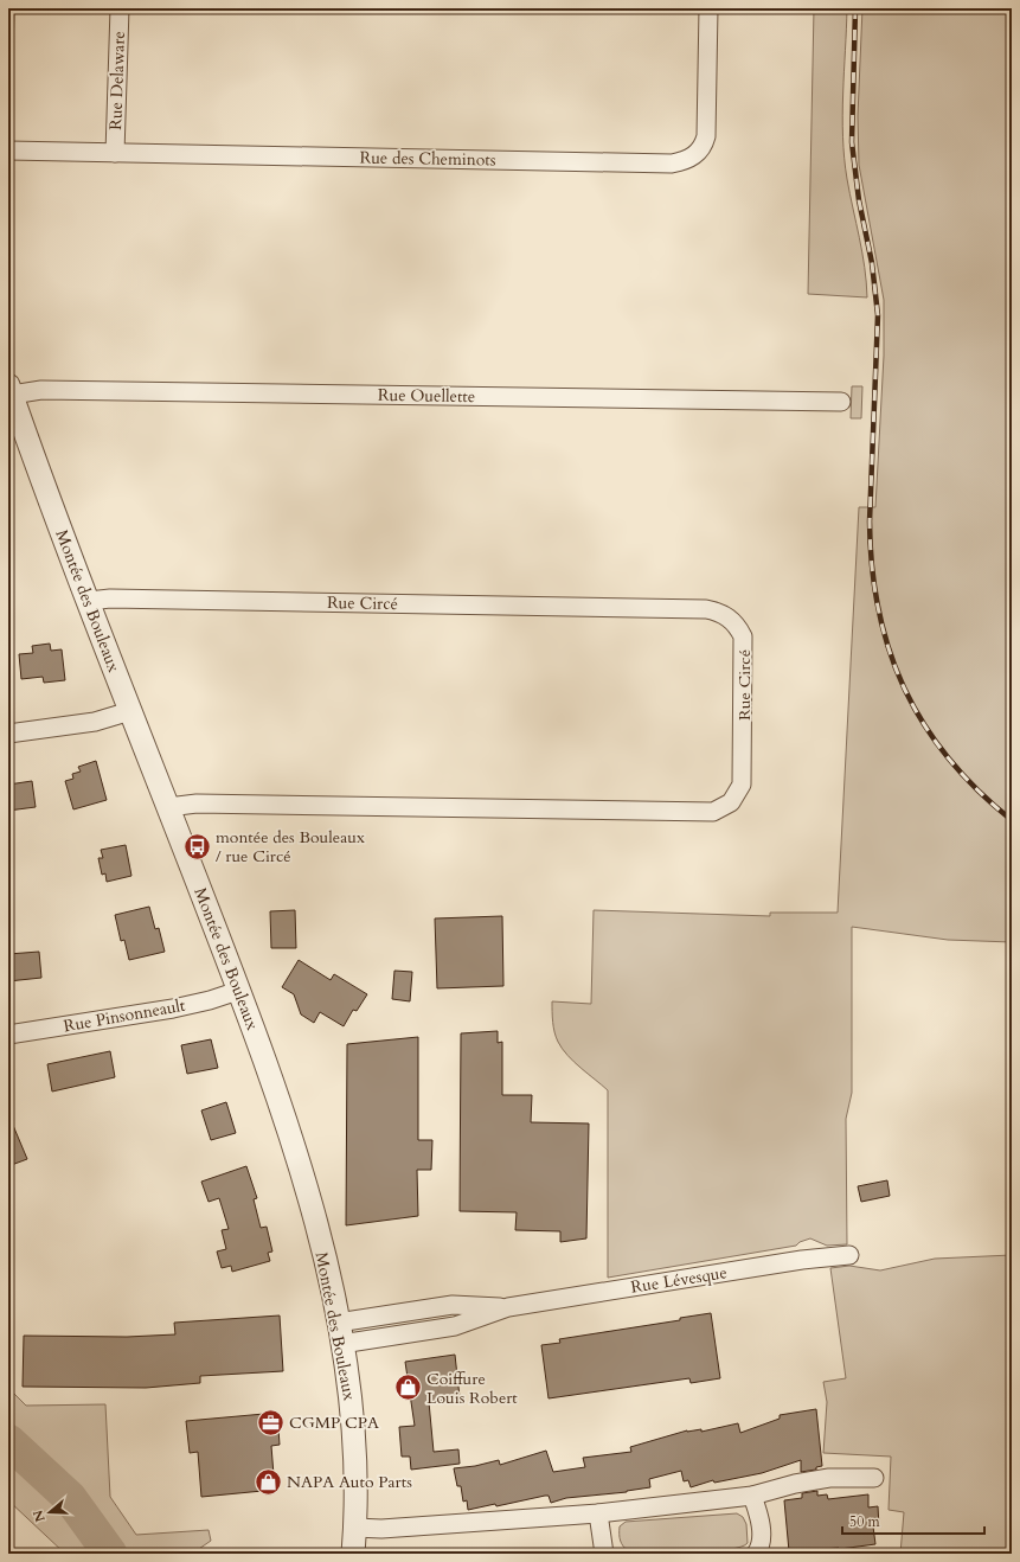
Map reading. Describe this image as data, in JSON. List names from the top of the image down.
{
  "streets": {
    "street": [
      "Rue Delaware",
      "Rue des Cheminots",
      "Rue Ouellette",
      "Montée des Bouleaux",
      "Rue Circé",
      "Rue Pinsonneault",
      "Rue Lévesque"
    ]
  },
  "crossings": [
    ["Rue Delaware", "Rue des Cheminots"],
    ["Rue Ouellette", "Montée des Bouleaux"],
    ["Montée des Bouleaux", "Rue Circé"],
    ["Montée des Bouleaux", "Rue Pinsonneault"],
    ["Montée des Bouleaux", "Rue Lévesque"]
  ],
  "places": {
    "bus stop": ["montée des Bouleaux / rue Circé"],
    "shop": ["Coiffure Louis Robert", "NAPA Auto Parts"],
    "office": ["CGMP CPA"]
  },
  "scale_bar": "50 m",
  "north": "left"
}
